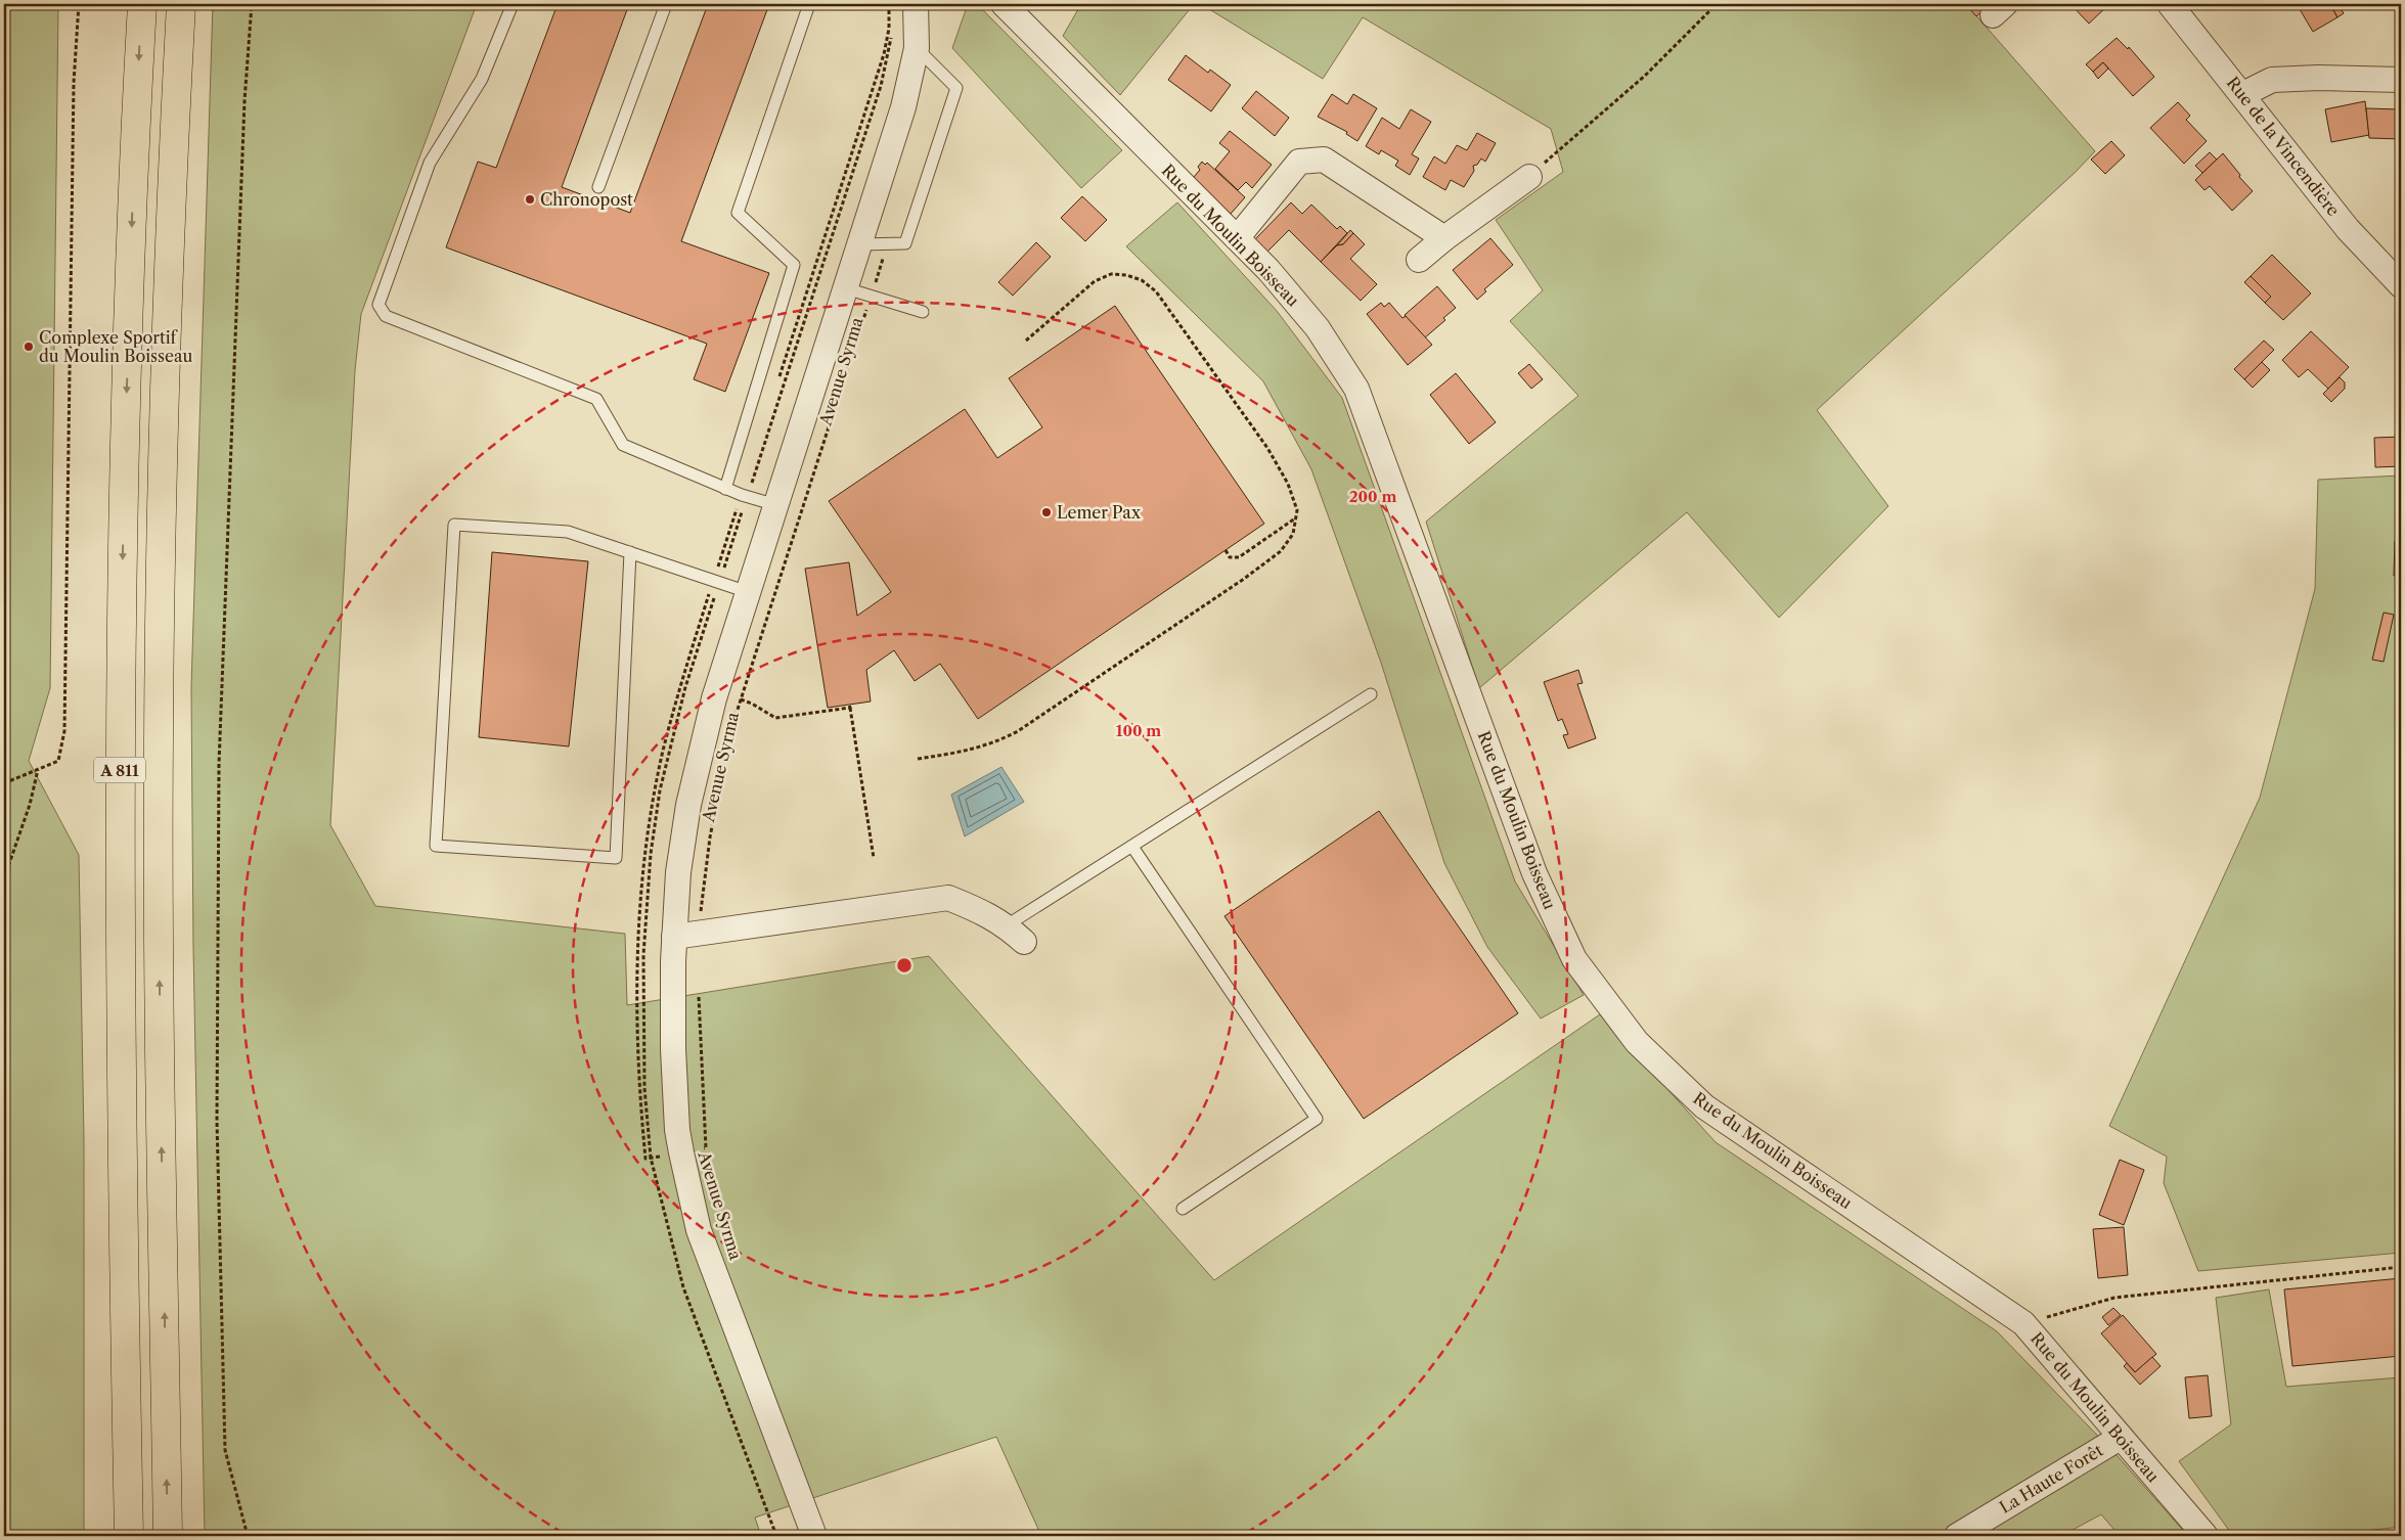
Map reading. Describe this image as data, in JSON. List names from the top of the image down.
{
  "streets": {
    "highway": ["A 811"],
    "street": [
      "Rue de la Vincendière",
      "Rue du Moulin Boisseau",
      "Avenue Syrma",
      "La Haute Forêt"
    ]
  },
  "crossings": [
    ["Rue du Moulin Boisseau", "La Haute Forêt"]
  ],
  "places": ["Chronopost", "Complexe Sportif du Moulin Boisseau", "Lemer Pax"],
  "rings": ["200 m", "100 m"]
}
